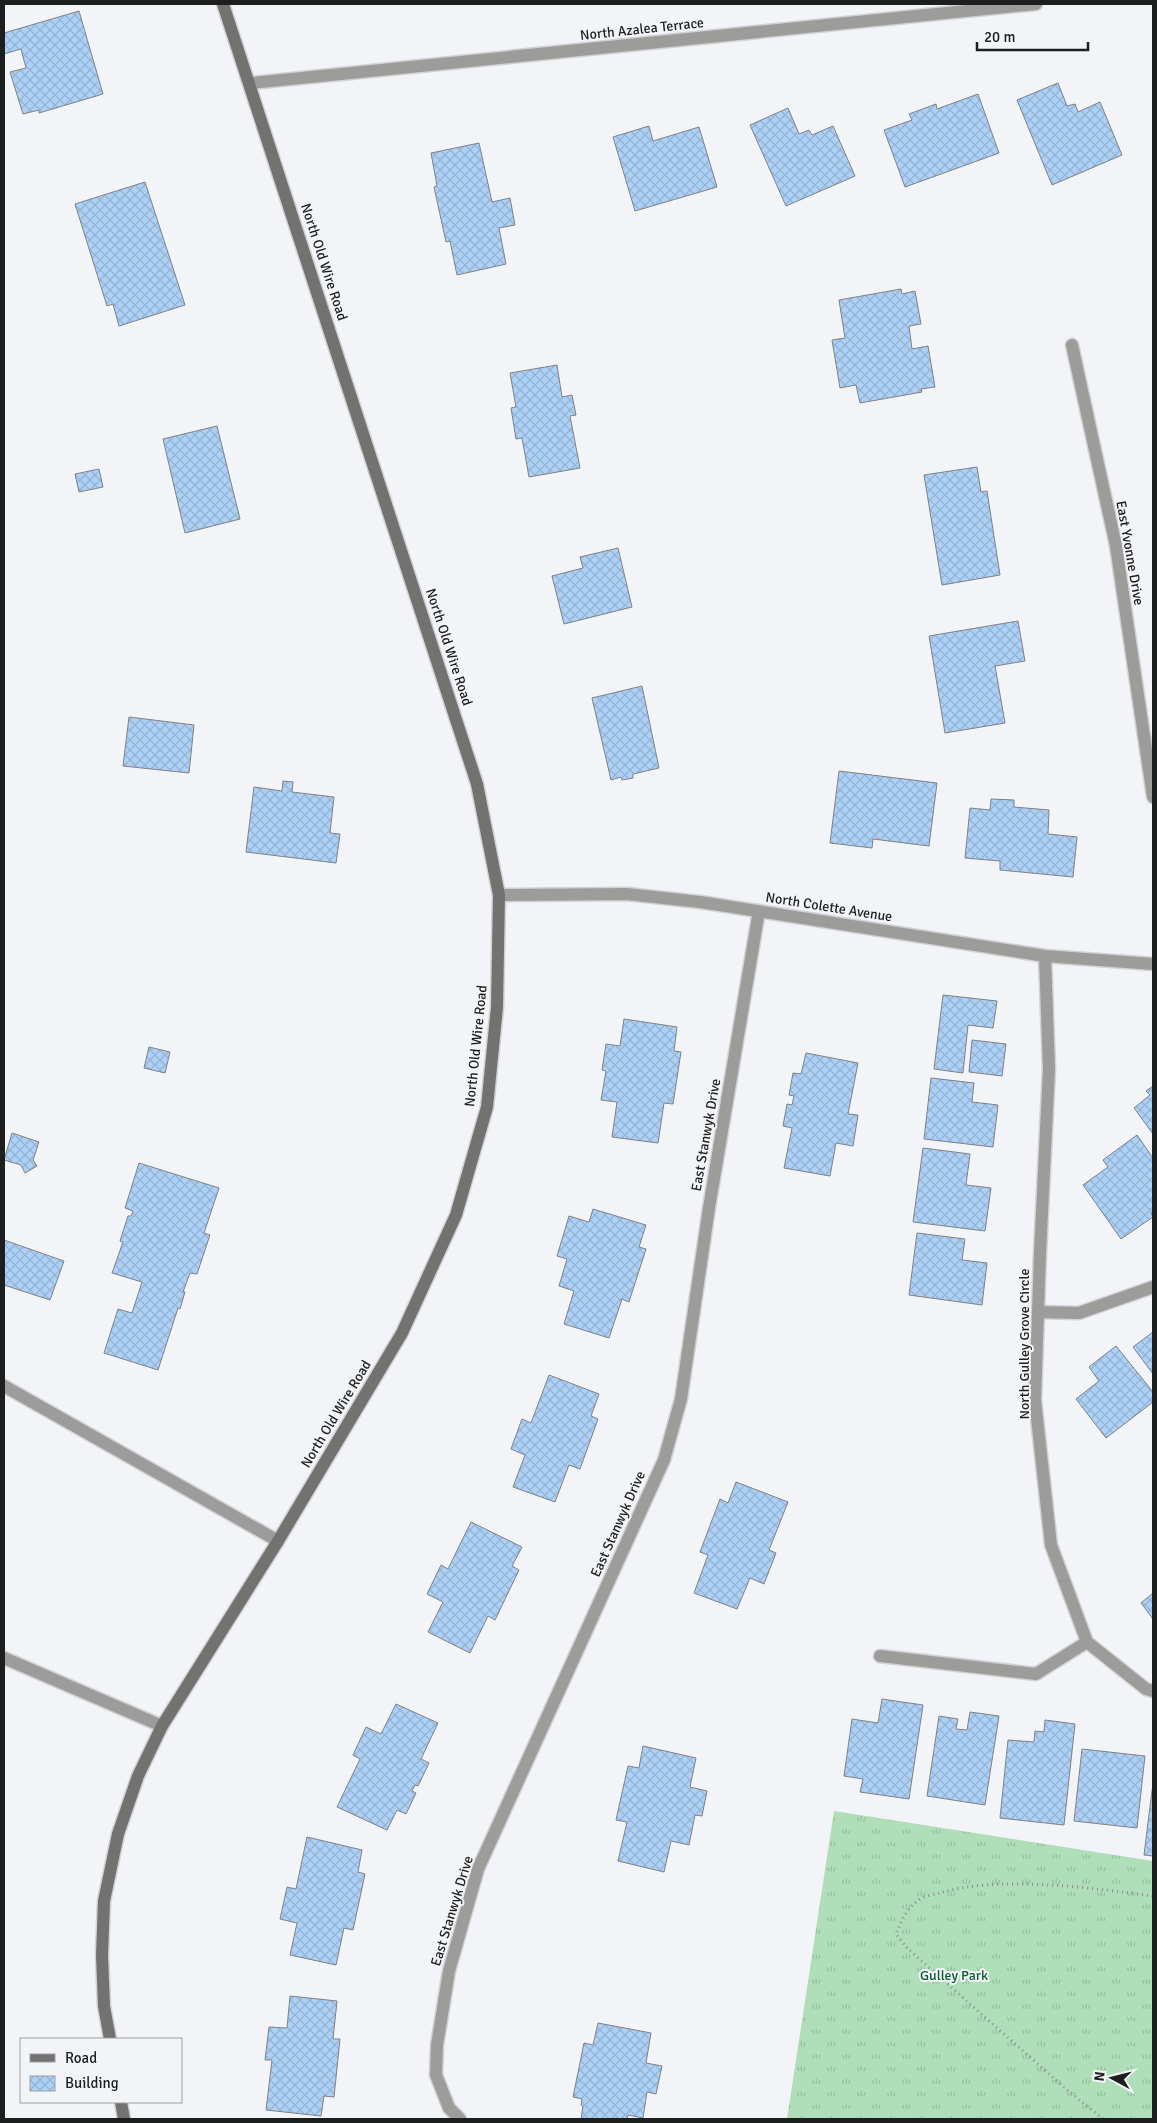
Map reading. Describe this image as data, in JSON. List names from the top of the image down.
{
  "streets": {
    "street": [
      "North Azalea Terrace",
      "North Old Wire Road",
      "East Yvonne Drive",
      "North Colette Avenue",
      "East Stanwyk Drive",
      "North Gulley Grove Circle"
    ]
  },
  "crossings": [
    ["North Azalea Terrace", "North Old Wire Road"],
    ["North Old Wire Road", "North Colette Avenue"],
    ["North Colette Avenue", "East Stanwyk Drive"],
    ["North Colette Avenue", "North Gulley Grove Circle"]
  ],
  "parks": ["Gulley Park"],
  "legend": ["Road", "Building"],
  "scale_bar": "20 m",
  "north": "left"
}
